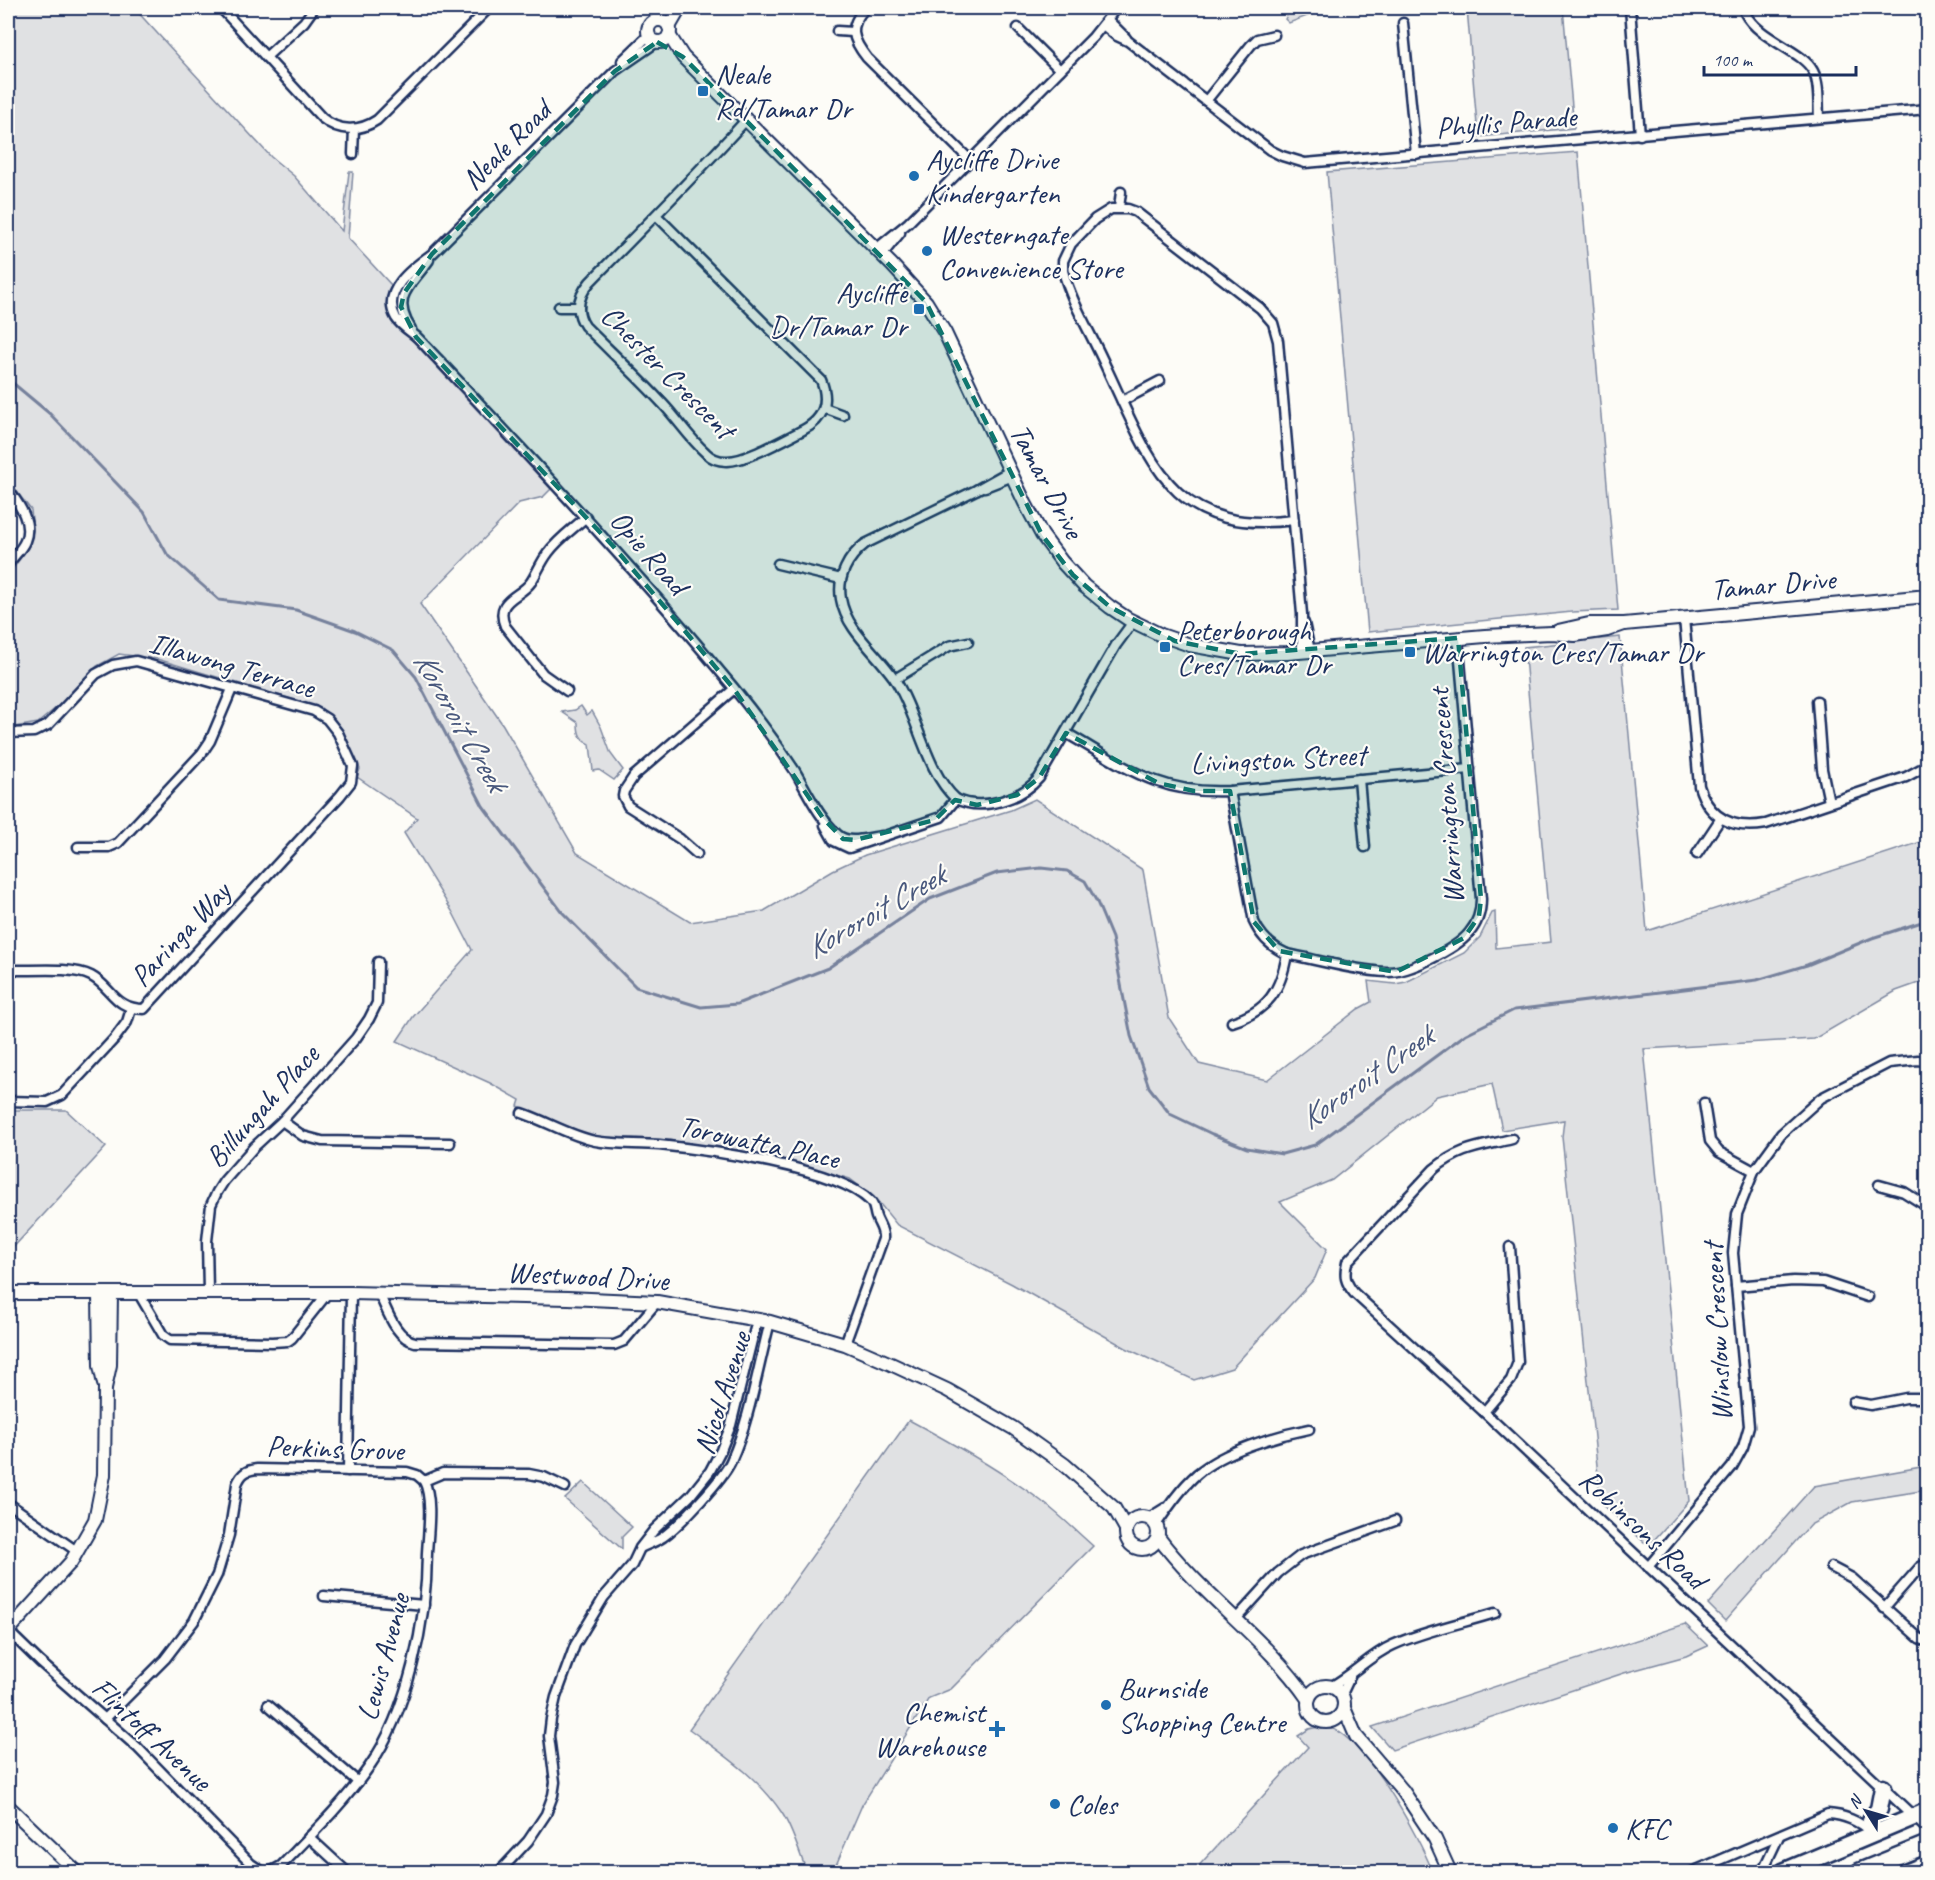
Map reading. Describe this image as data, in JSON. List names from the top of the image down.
{
  "streets": {
    "street": [
      "Phyllis Parade",
      "Neale Road",
      "Chester Crescent",
      "Tamar Drive",
      "Opie Road",
      "Illawong Terrace",
      "Livingston Street",
      "Warrington Crescent",
      "Paringa Way",
      "Billungah Place",
      "Torowatta Place",
      "Westwood Drive",
      "Winslow Crescent",
      "Nicol Avenue",
      "Perkins Grove",
      "Robinsons Road",
      "Lewis Avenue",
      "Flintoff Avenue"
    ]
  },
  "crossings": [
    ["Neale Road", "Tamar Drive"],
    ["Neale Road", "Opie Road"],
    ["Chester Crescent", "Tamar Drive"],
    ["Tamar Drive", "Warrington Crescent"],
    ["Illawong Terrace", "Paringa Way"],
    ["Livingston Street", "Warrington Crescent"],
    ["Billungah Place", "Westwood Drive"],
    ["Torowatta Place", "Westwood Drive"],
    ["Westwood Drive", "Nicol Avenue"],
    ["Winslow Crescent", "Robinsons Road"],
    ["Perkins Grove", "Lewis Avenue"],
    ["Perkins Grove", "Flintoff Avenue"]
  ],
  "water": ["Kororoit Creek"],
  "places": {
    "transit": [
      "Neale Rd/Tamar Dr",
      "Aycliffe Dr/Tamar Dr",
      "Peterborough Cres/Tamar Dr",
      "Warrington Cres/Tamar Dr"
    ],
    "other": [
      "Aycliffe Drive Kindergarten",
      "Westerngate Convenience Store",
      "Burnside Shopping Centre",
      "Coles",
      "KFC"
    ],
    "health": ["Chemist Warehouse"]
  },
  "scale_bar": "100 m",
  "north": "top left"
}
